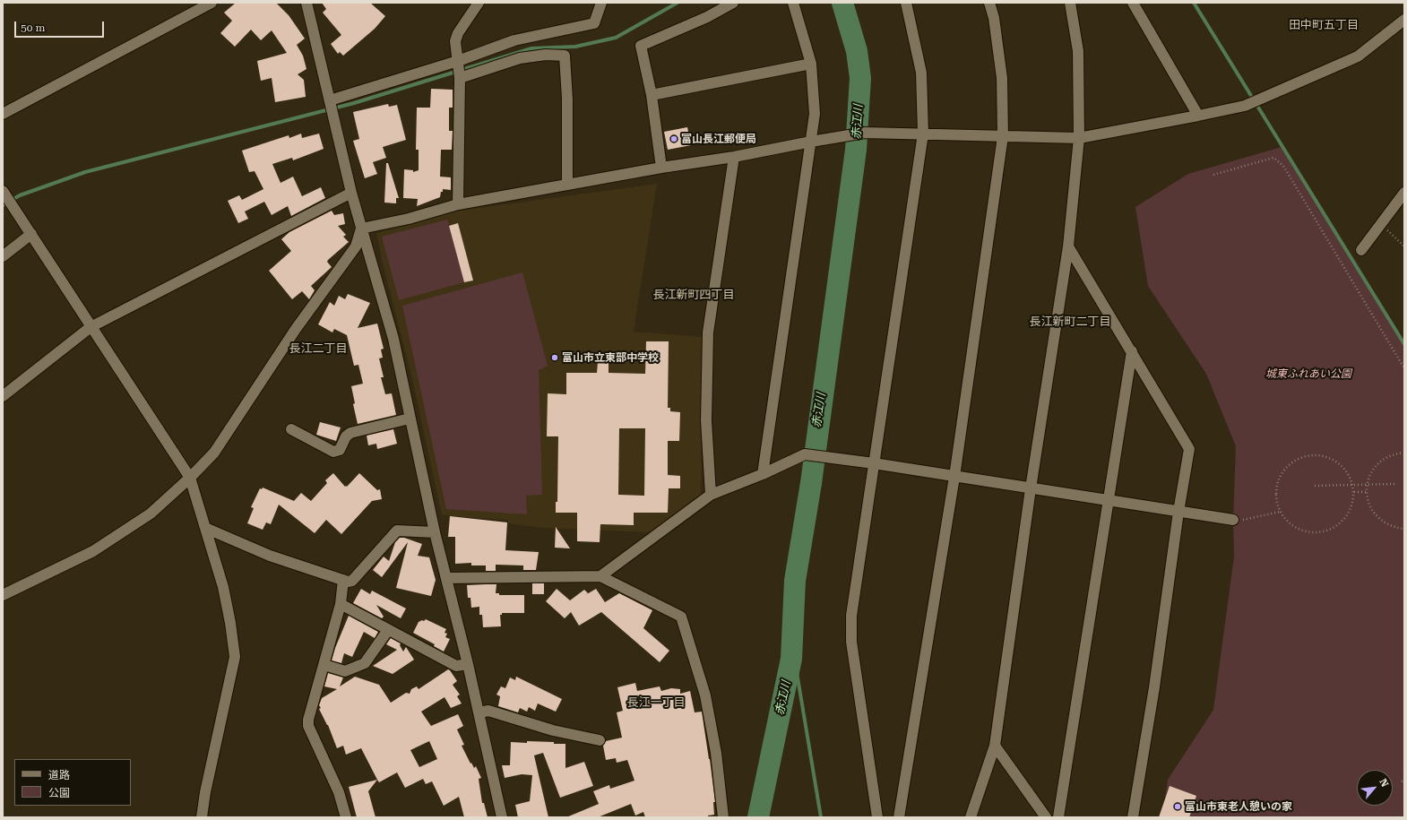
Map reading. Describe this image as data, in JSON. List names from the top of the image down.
{
  "districts": [
    "田中町五丁目",
    "長江新町四丁目",
    "長江新町二丁目",
    "長江二丁目",
    "長江一丁目"
  ],
  "water": ["赤江川"],
  "parks": ["城東ふれあい公園"],
  "places": ["富山長江郵便局", "富山市立東部中学校", "富山市東老人憩いの家"],
  "legend": ["道路", "公園"],
  "scale_bar": "50 m",
  "north": "top right"
}
